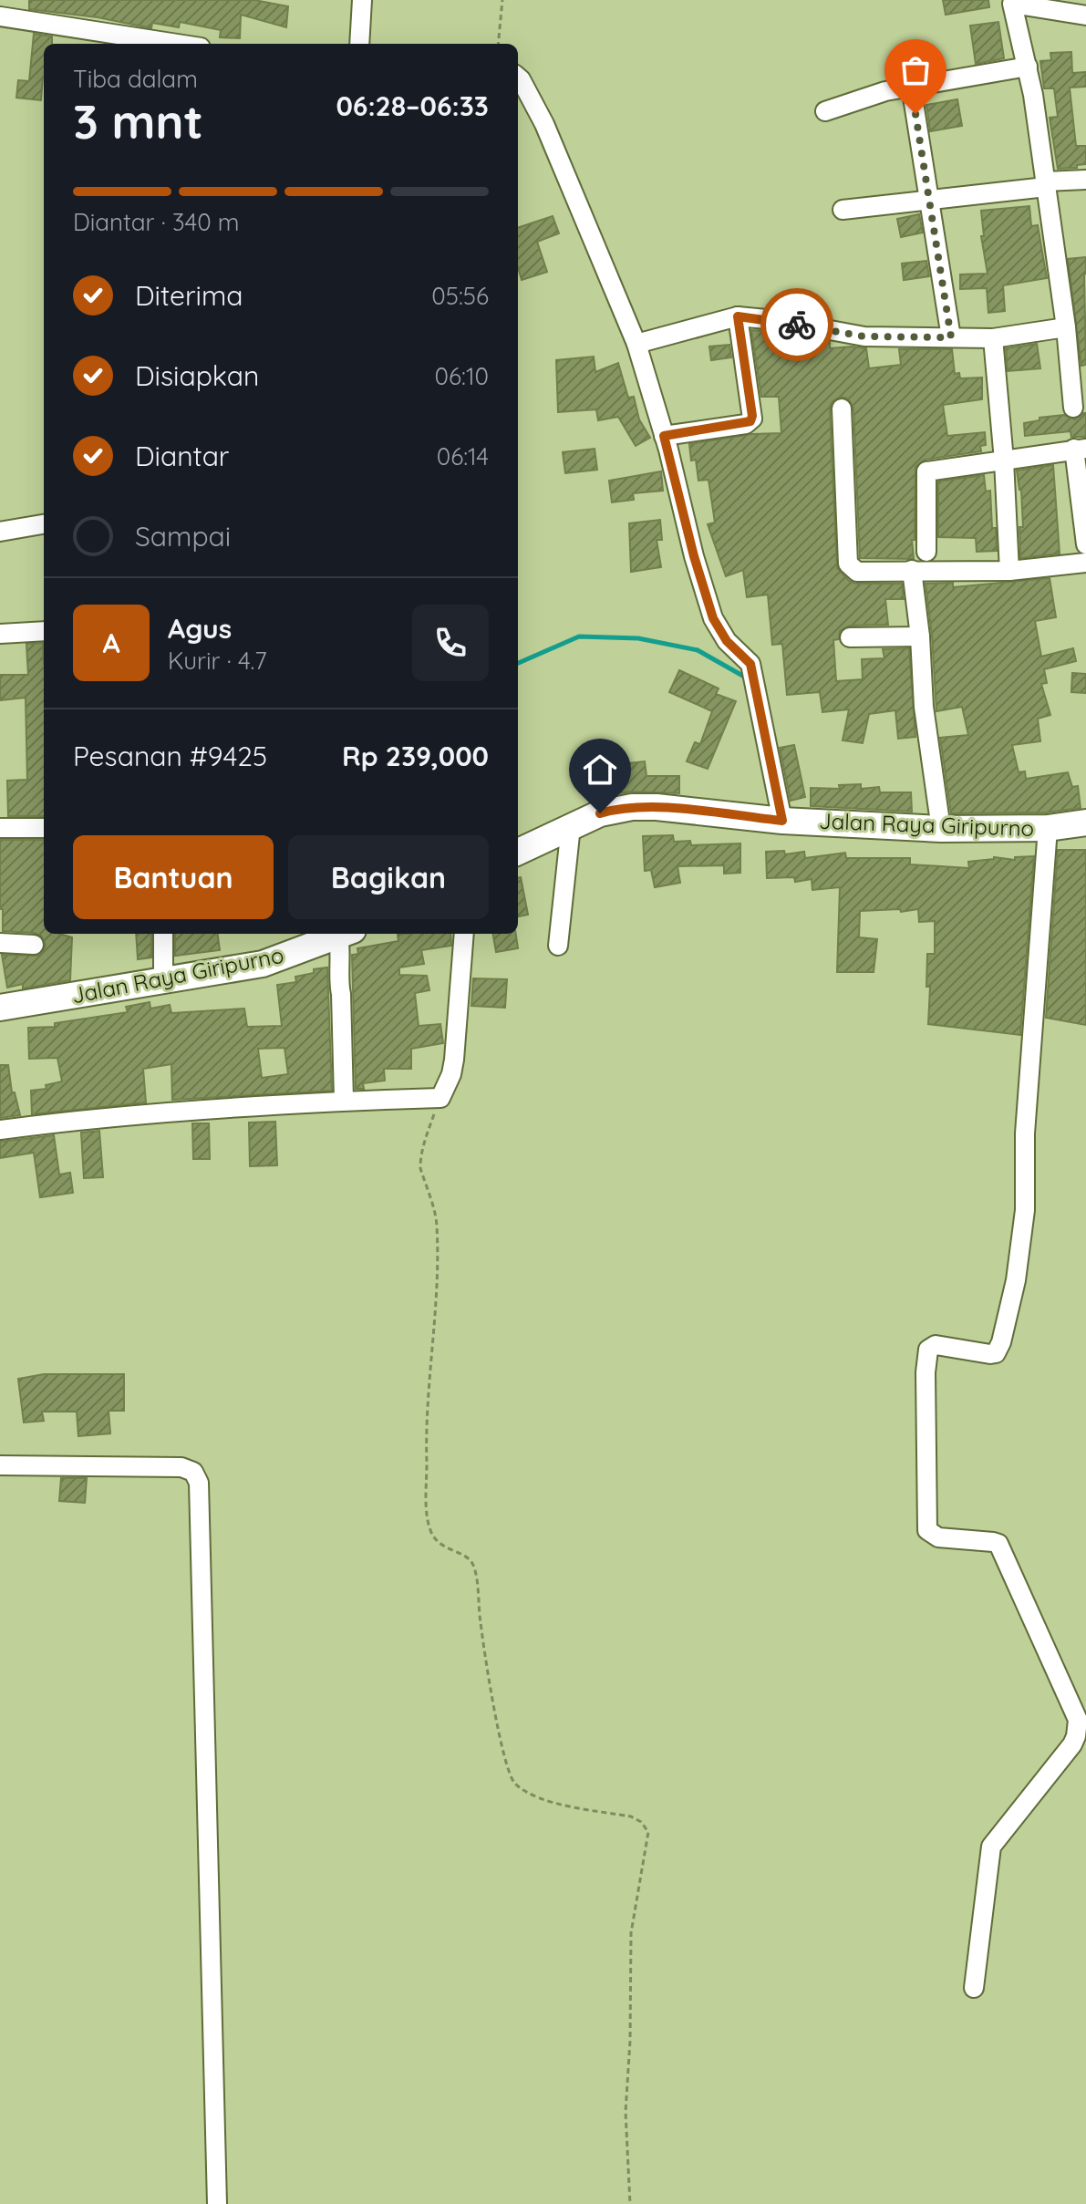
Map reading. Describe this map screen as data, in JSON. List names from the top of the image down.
{
  "streets": {
    "main road": ["Jalan Raya Giripurno"]
  },
  "page": {
    "heading": ["3 mnt", "Tiba dalam", "06:28–06:33"],
    "panel": [
      "Agus",
      "Kurir · 4.7",
      "Pesanan #9425",
      "Rp 239,000"
    ],
    "bar": "Diantar · 340 m",
    "list": [
      ["Diterima", "05:56"],
      ["Disiapkan", "06:10"],
      ["Diantar", "06:14"],
      "Sampai"
    ],
    "round": "A",
    "buttons": ["Bantuan", "Bagikan"]
  }
}
